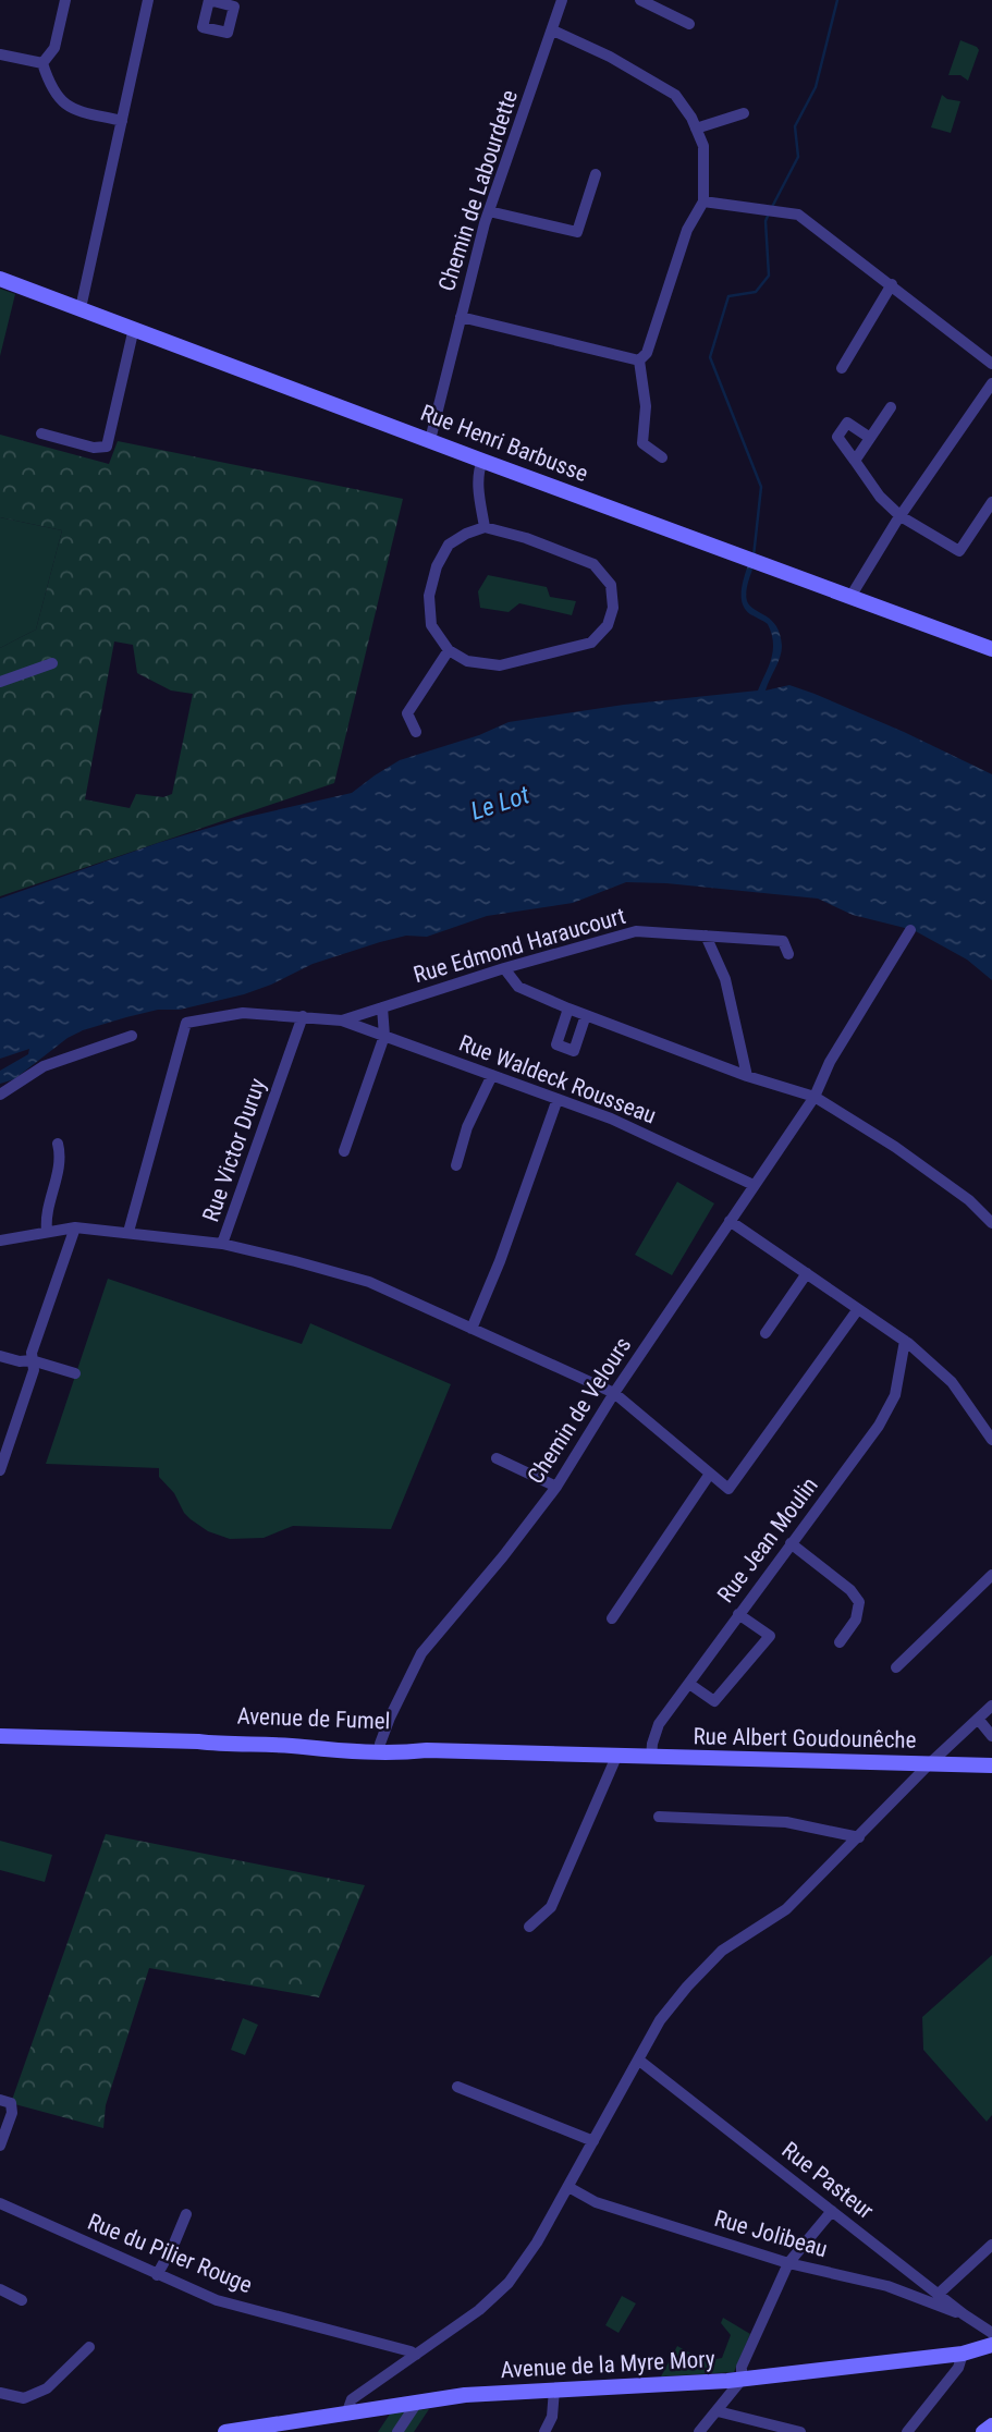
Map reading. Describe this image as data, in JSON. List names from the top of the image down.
{
  "streets": {
    "main road": [
      "Rue Henri Barbusse",
      "Avenue de Fumel",
      "Rue Albert Goudounêche",
      "Avenue de la Myre Mory"
    ],
    "street": [
      "Chemin de Labourdette",
      "Rue Edmond Haraucourt",
      "Rue Waldeck Rousseau",
      "Rue Victor Duruy",
      "Chemin de Velours",
      "Rue Jean Moulin",
      "Rue Pasteur",
      "Rue Jolibeau",
      "Rue du Pilier Rouge"
    ]
  },
  "crossings": [
    ["Chemin de Labourdette", "Rue Henri Barbusse"],
    ["Rue Edmond Haraucourt", "Rue Waldeck Rousseau"],
    ["Rue Edmond Haraucourt", "Rue Victor Duruy"],
    ["Rue Waldeck Rousseau", "Chemin de Velours"],
    ["Chemin de Velours", "Avenue de Fumel"],
    ["Rue Jean Moulin", "Rue Albert Goudounêche"],
    ["Avenue de Fumel", "Rue Albert Goudounêche"],
    ["Rue Pasteur", "Rue Jolibeau"]
  ],
  "water": ["Le Lot"]
}
